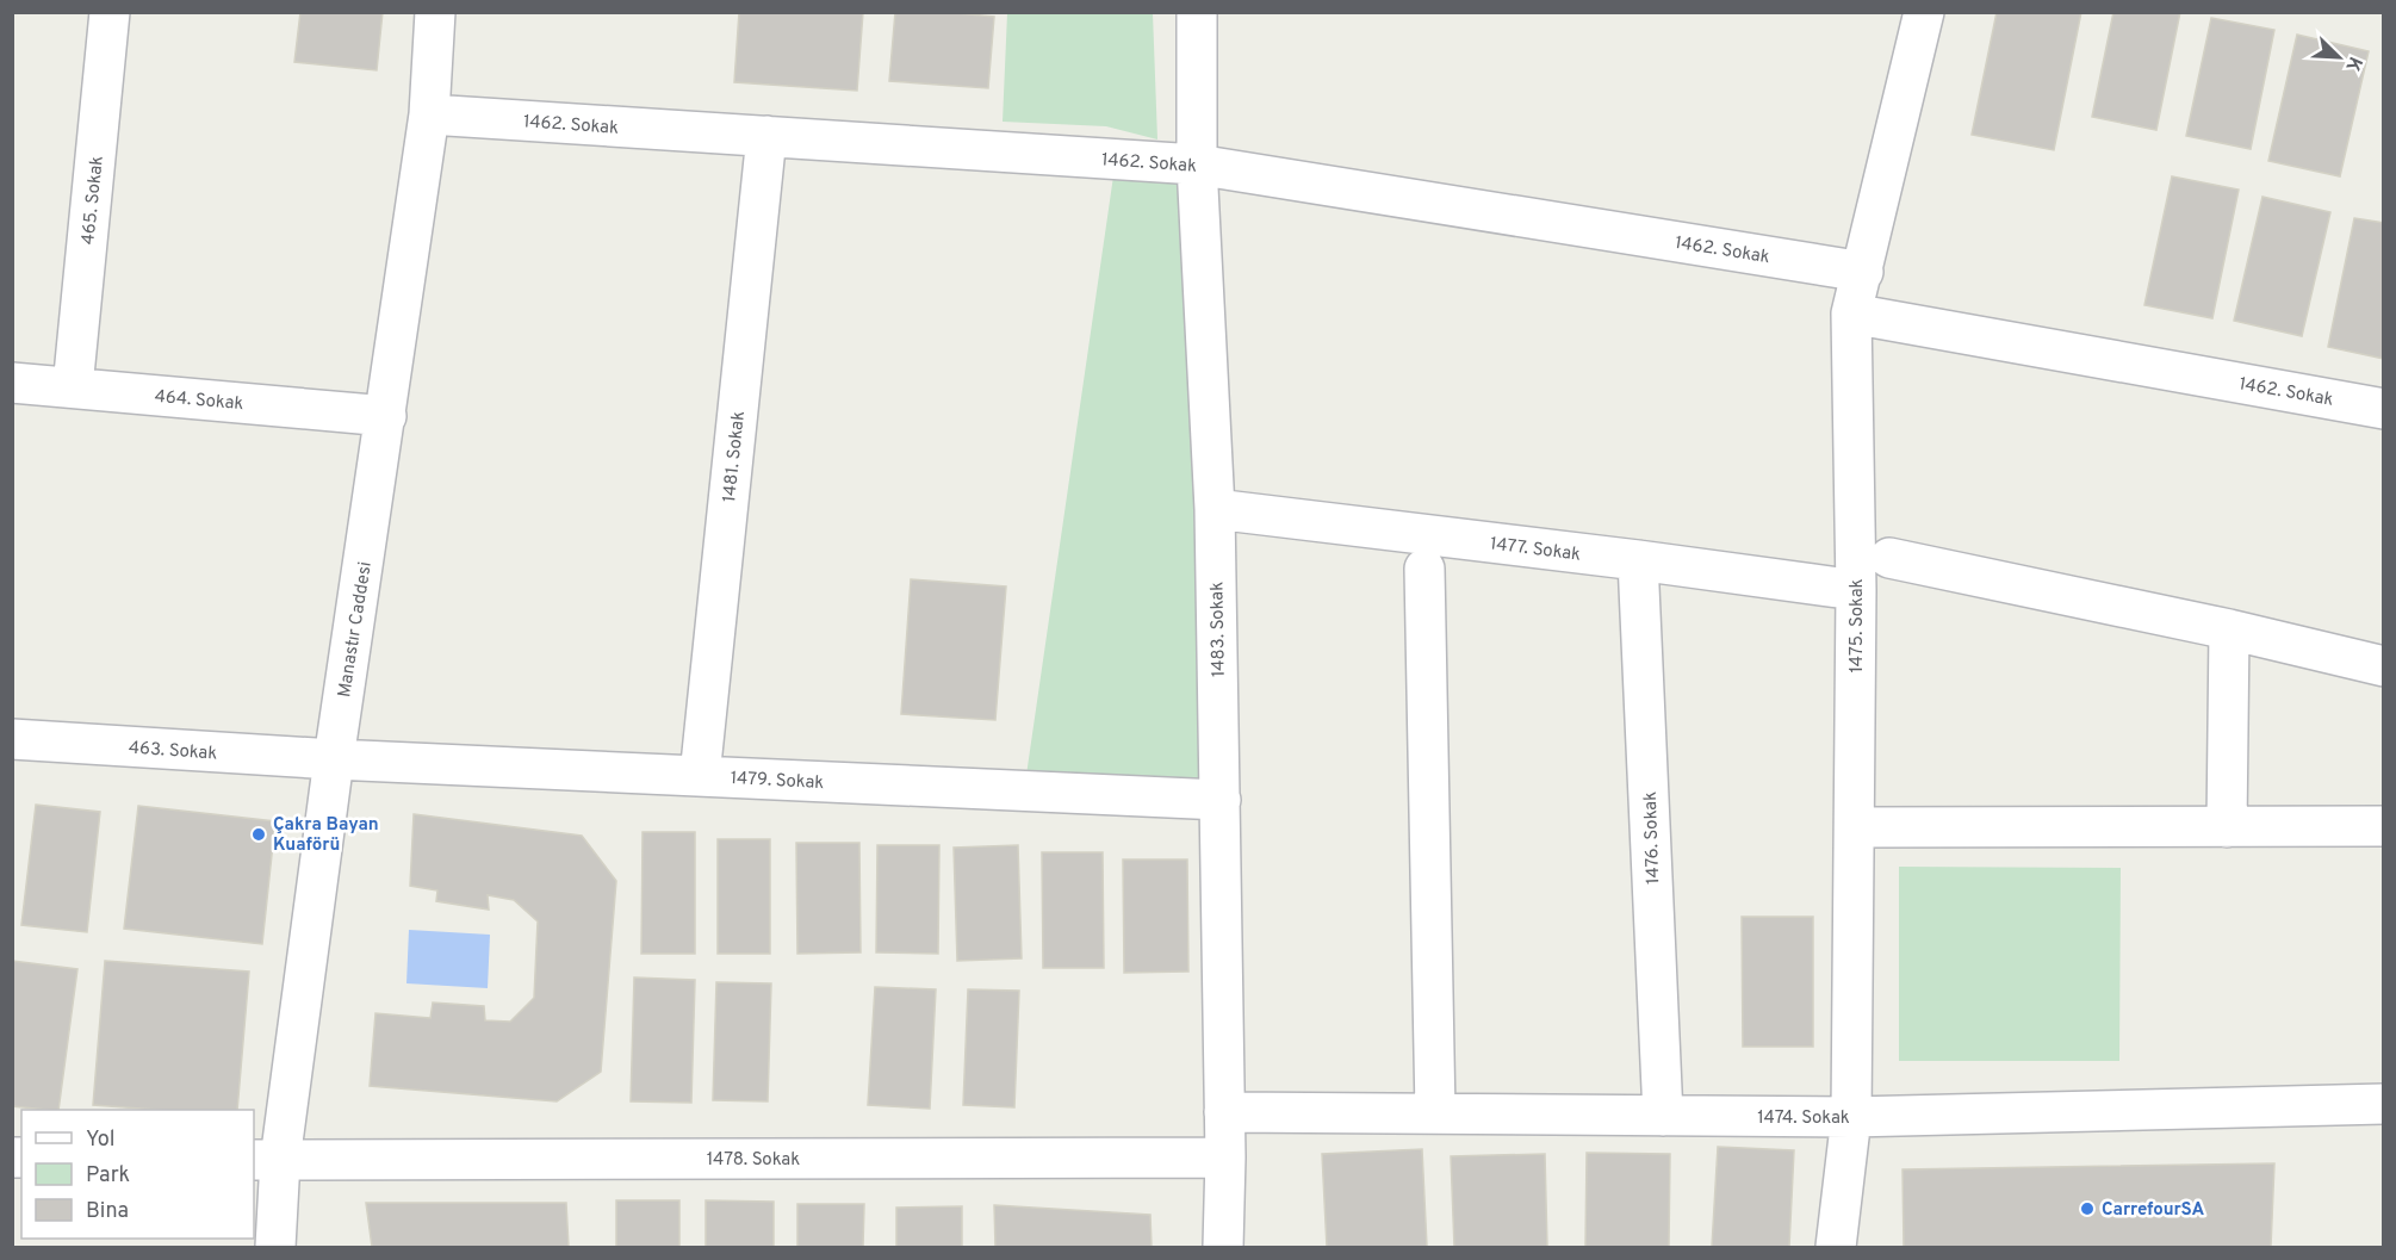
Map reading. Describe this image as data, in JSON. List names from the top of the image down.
{
  "streets": {
    "street": [
      "1462. Sokak",
      "465. Sokak",
      "464. Sokak",
      "1481. Sokak",
      "1477. Sokak",
      "1475. Sokak",
      "Manastır Caddesi",
      "1483. Sokak",
      "463. Sokak",
      "1479. Sokak",
      "1476. Sokak",
      "1474. Sokak",
      "1478. Sokak"
    ]
  },
  "crossings": [
    ["1462. Sokak", "1481. Sokak"],
    ["1462. Sokak", "1475. Sokak"],
    ["1462. Sokak", "Manastır Caddesi"],
    ["1462. Sokak", "1483. Sokak"],
    ["465. Sokak", "464. Sokak"],
    ["464. Sokak", "Manastır Caddesi"],
    ["1481. Sokak", "1479. Sokak"],
    ["1477. Sokak", "1475. Sokak"],
    ["1477. Sokak", "1483. Sokak"],
    ["1477. Sokak", "1476. Sokak"],
    ["1475. Sokak", "1474. Sokak"],
    ["Manastır Caddesi", "463. Sokak"],
    ["Manastır Caddesi", "1479. Sokak"],
    ["Manastır Caddesi", "1478. Sokak"],
    ["1483. Sokak", "1479. Sokak"],
    ["1483. Sokak", "1474. Sokak"],
    ["1483. Sokak", "1478. Sokak"],
    ["463. Sokak", "1479. Sokak"],
    ["1476. Sokak", "1474. Sokak"]
  ],
  "places": ["Çakra Bayan Kuaförü", "CarrefourSA"],
  "legend": ["Yol", "Park", "Bina"],
  "north": "bottom right"
}
